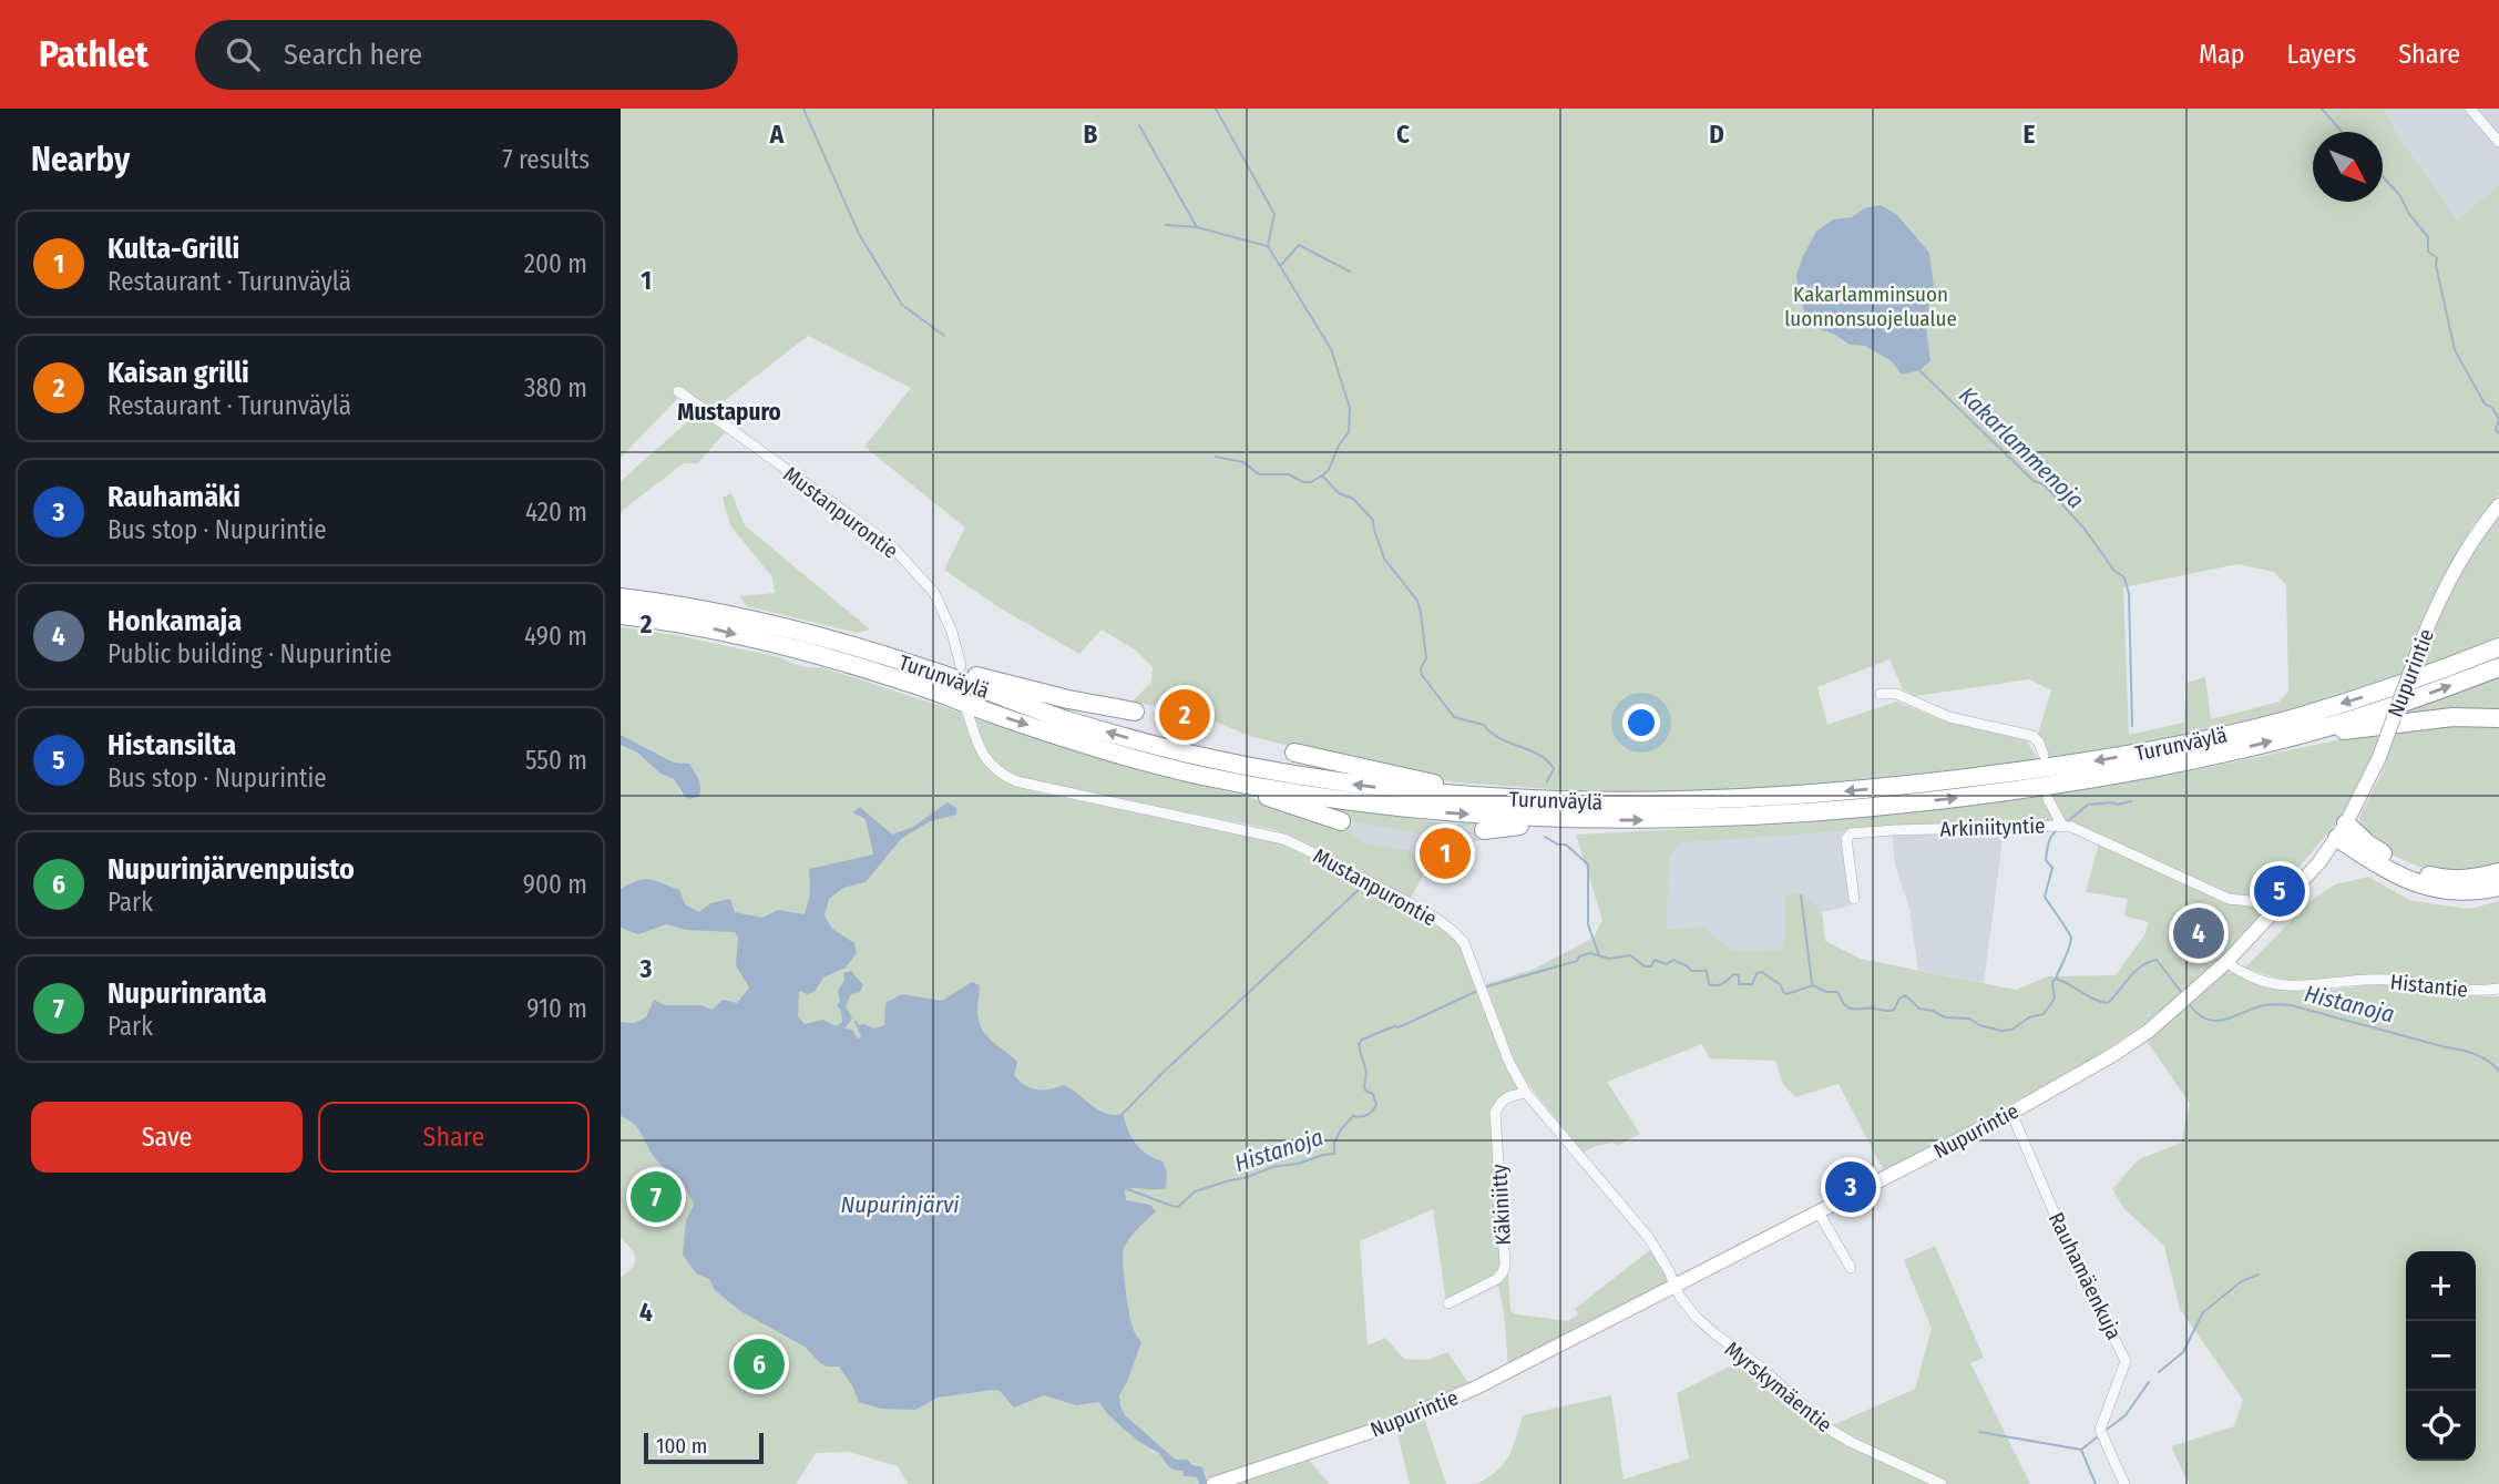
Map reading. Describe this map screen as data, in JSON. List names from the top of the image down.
{
  "streets": {
    "highway": ["Turunväylä"],
    "main road": ["Nupurintie"],
    "street": [
      "Mustanpurontie",
      "Arkiniityntie",
      "Histantie",
      "Käkiniitty",
      "Rauhamäenkuja",
      "Myrskymäentie"
    ]
  },
  "crossings": [
    ["Mustanpurontie", "Nupurintie"],
    ["Mustanpurontie", "Käkiniitty"],
    ["Mustanpurontie", "Myrskymäentie"],
    ["Nupurintie", "Arkiniityntie"],
    ["Nupurintie", "Histantie"],
    ["Nupurintie", "Rauhamäenkuja"],
    ["Nupurintie", "Myrskymäentie"]
  ],
  "districts": ["Mustapuro"],
  "water": ["Kakarlammenoja", "Histanoja", "Nupurinjärvi"],
  "parks": ["Kakarlamminsuon luonnonsuojelualue"],
  "scale_bar": "100 m",
  "north": "bottom right",
  "page": {
    "header": "Pathlet",
    "search": "Search here",
    "nav": ["Map", "Layers", "Share"],
    "heading": ["Nearby", "7 results"],
    "list": [
      {
        "mark": "1",
        "name": "Kulta-Grilli",
        "note": "Restaurant · Turunväylä",
        "value": "200 m"
      },
      {
        "mark": "2",
        "name": "Kaisan grilli",
        "note": "Restaurant · Turunväylä",
        "value": "380 m"
      },
      {
        "mark": "3",
        "name": "Rauhamäki",
        "note": "Bus stop · Nupurintie",
        "value": "420 m"
      },
      {
        "mark": "4",
        "name": "Honkamaja",
        "note": "Public building · Nupurintie",
        "value": "490 m"
      },
      {
        "mark": "5",
        "name": "Histansilta",
        "note": "Bus stop · Nupurintie",
        "value": "550 m"
      },
      {
        "mark": "6",
        "name": "Nupurinjärvenpuisto",
        "note": "Park",
        "value": "900 m"
      },
      {
        "mark": "7",
        "name": "Nupurinranta",
        "note": "Park",
        "value": "910 m"
      }
    ],
    "pins": [
      "2",
      "1",
      "5",
      "4",
      "3",
      "7",
      "6"
    ],
    "buttons": ["Save", "Share"],
    "map_buttons": ["+", "−"],
    "scale": "100 m"
  },
  "grid": {
    "columns": [
      "A",
      "B",
      "C",
      "D",
      "E"
    ],
    "rows": [
      "1",
      "2",
      "3",
      "4"
    ]
  }
}
